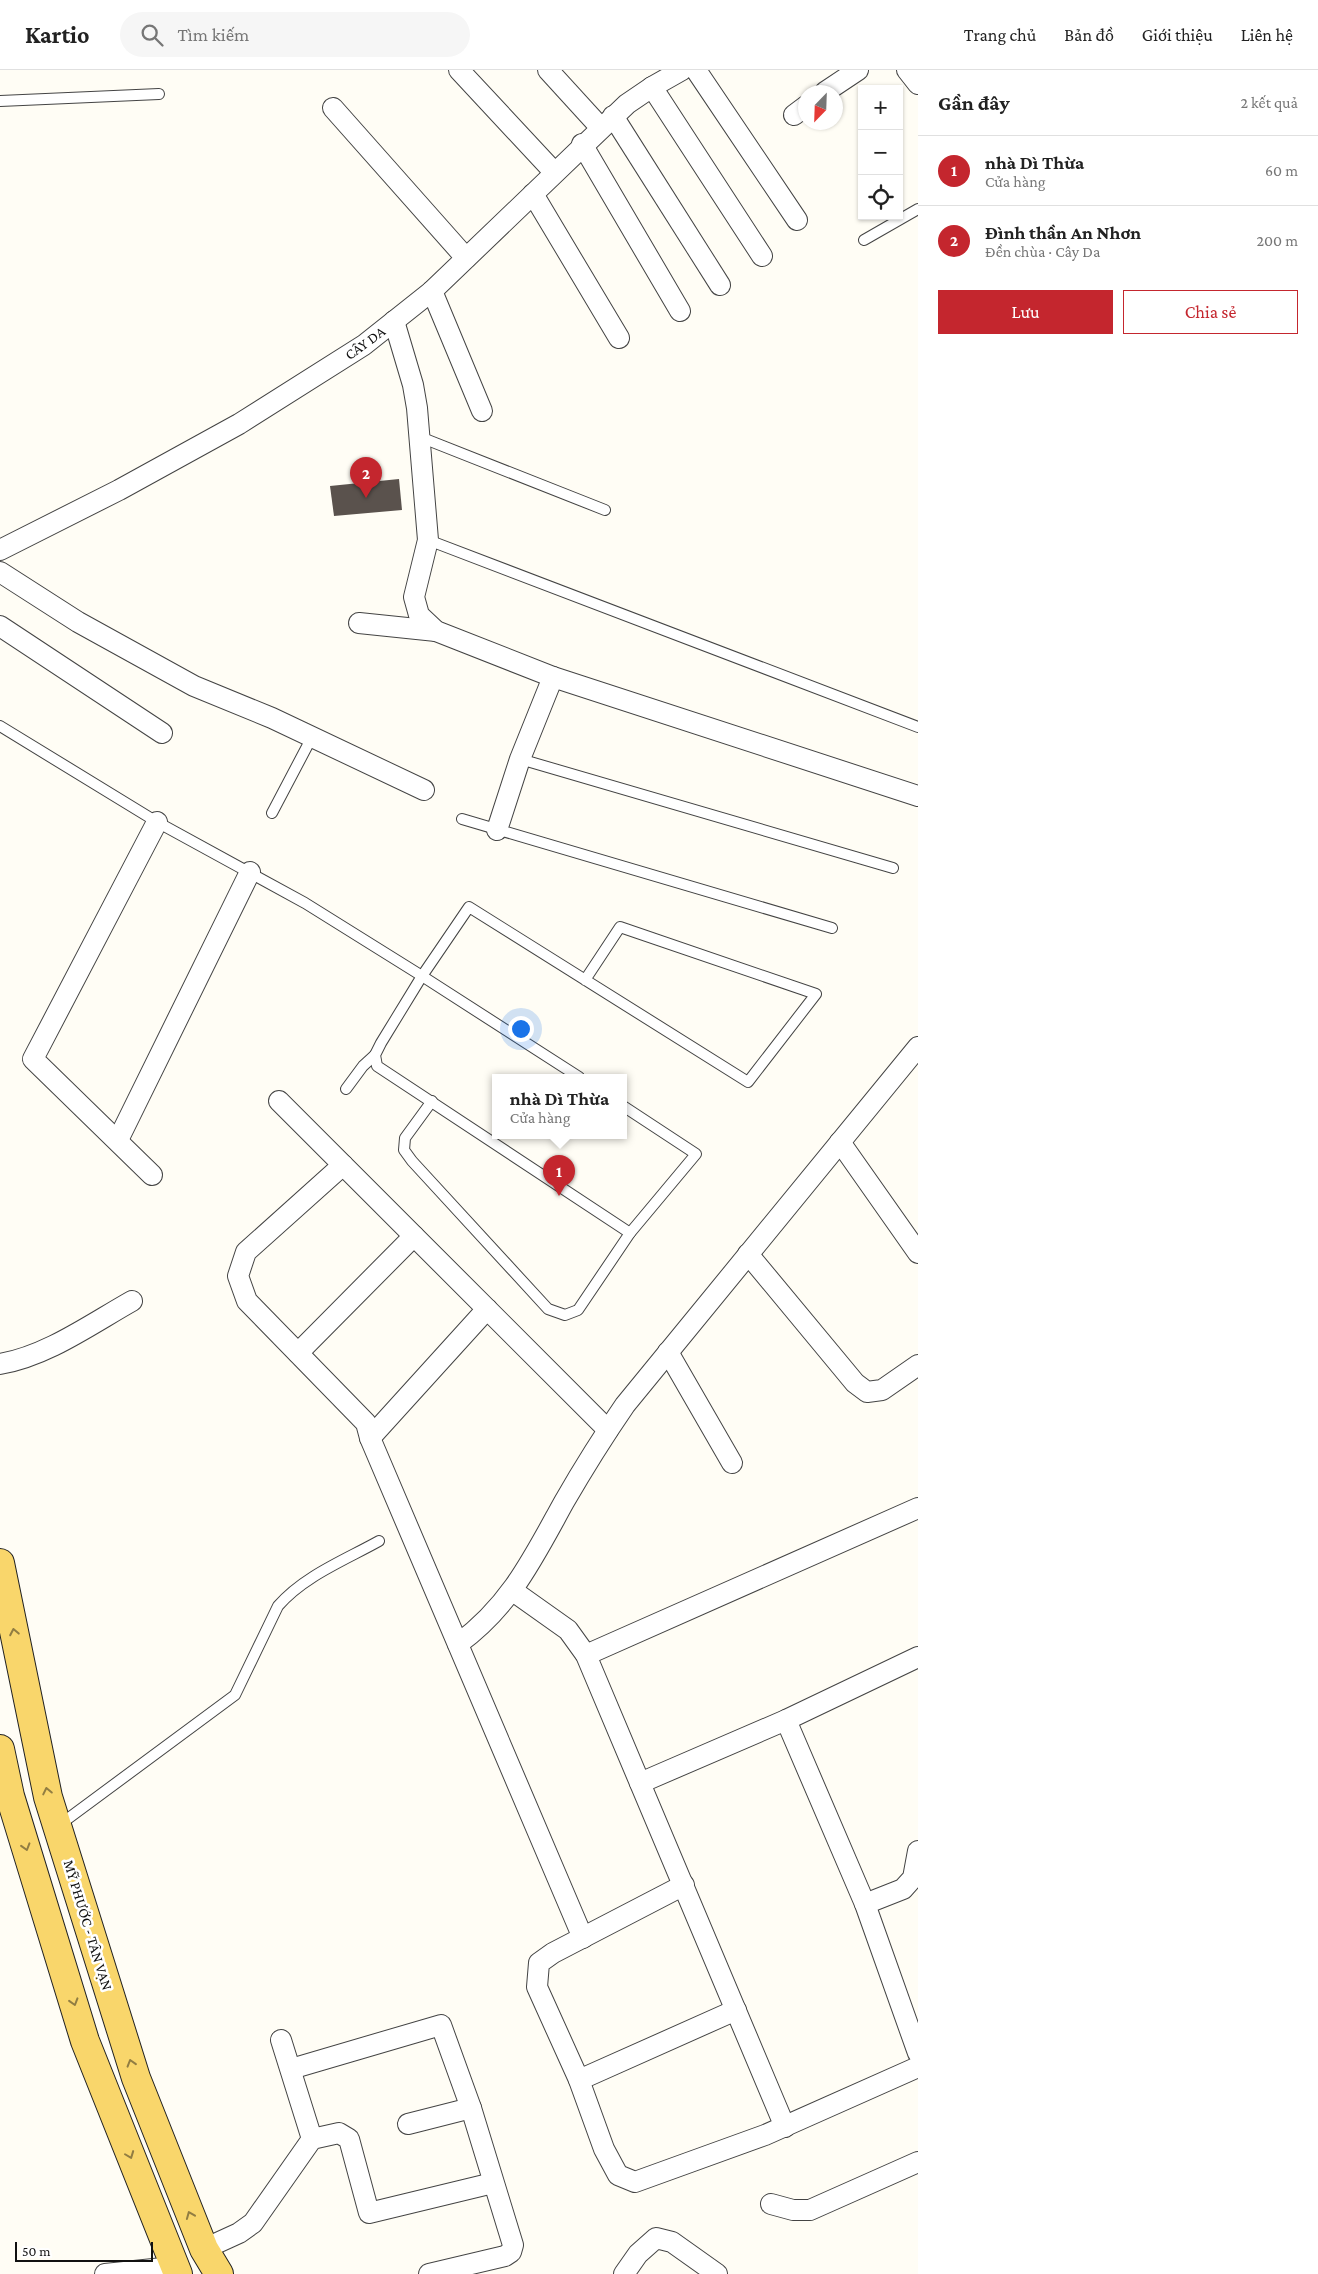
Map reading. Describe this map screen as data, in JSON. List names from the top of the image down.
{
  "streets": {
    "main road": ["MỸ PHƯỚC - TÂN VẠN"],
    "street": ["CÂY DA"]
  },
  "scale_bar": "50 m",
  "north": "bottom left",
  "page": {
    "header": "Kartio",
    "search": "Tìm kiếm",
    "nav": [
      "Trang chủ",
      "Bản đồ",
      "Giới thiệu",
      "Liên hệ"
    ],
    "heading": ["Gần đây", "2 kết quả"],
    "map_buttons": ["+", "−"],
    "list": [
      {
        "mark": "1",
        "name": "nhà Dì Thừa",
        "note": "Cửa hàng",
        "value": "60 m"
      },
      {
        "mark": "2",
        "name": "Đình thần An Nhơn",
        "note": "Đền chùa · Cây Da",
        "value": "200 m"
      }
    ],
    "buttons": ["Lưu", "Chia sẻ"],
    "pins": ["2", "1"],
    "popup": ["nhà Dì Thừa", "Cửa hàng"],
    "scale": "50 m"
  }
}
